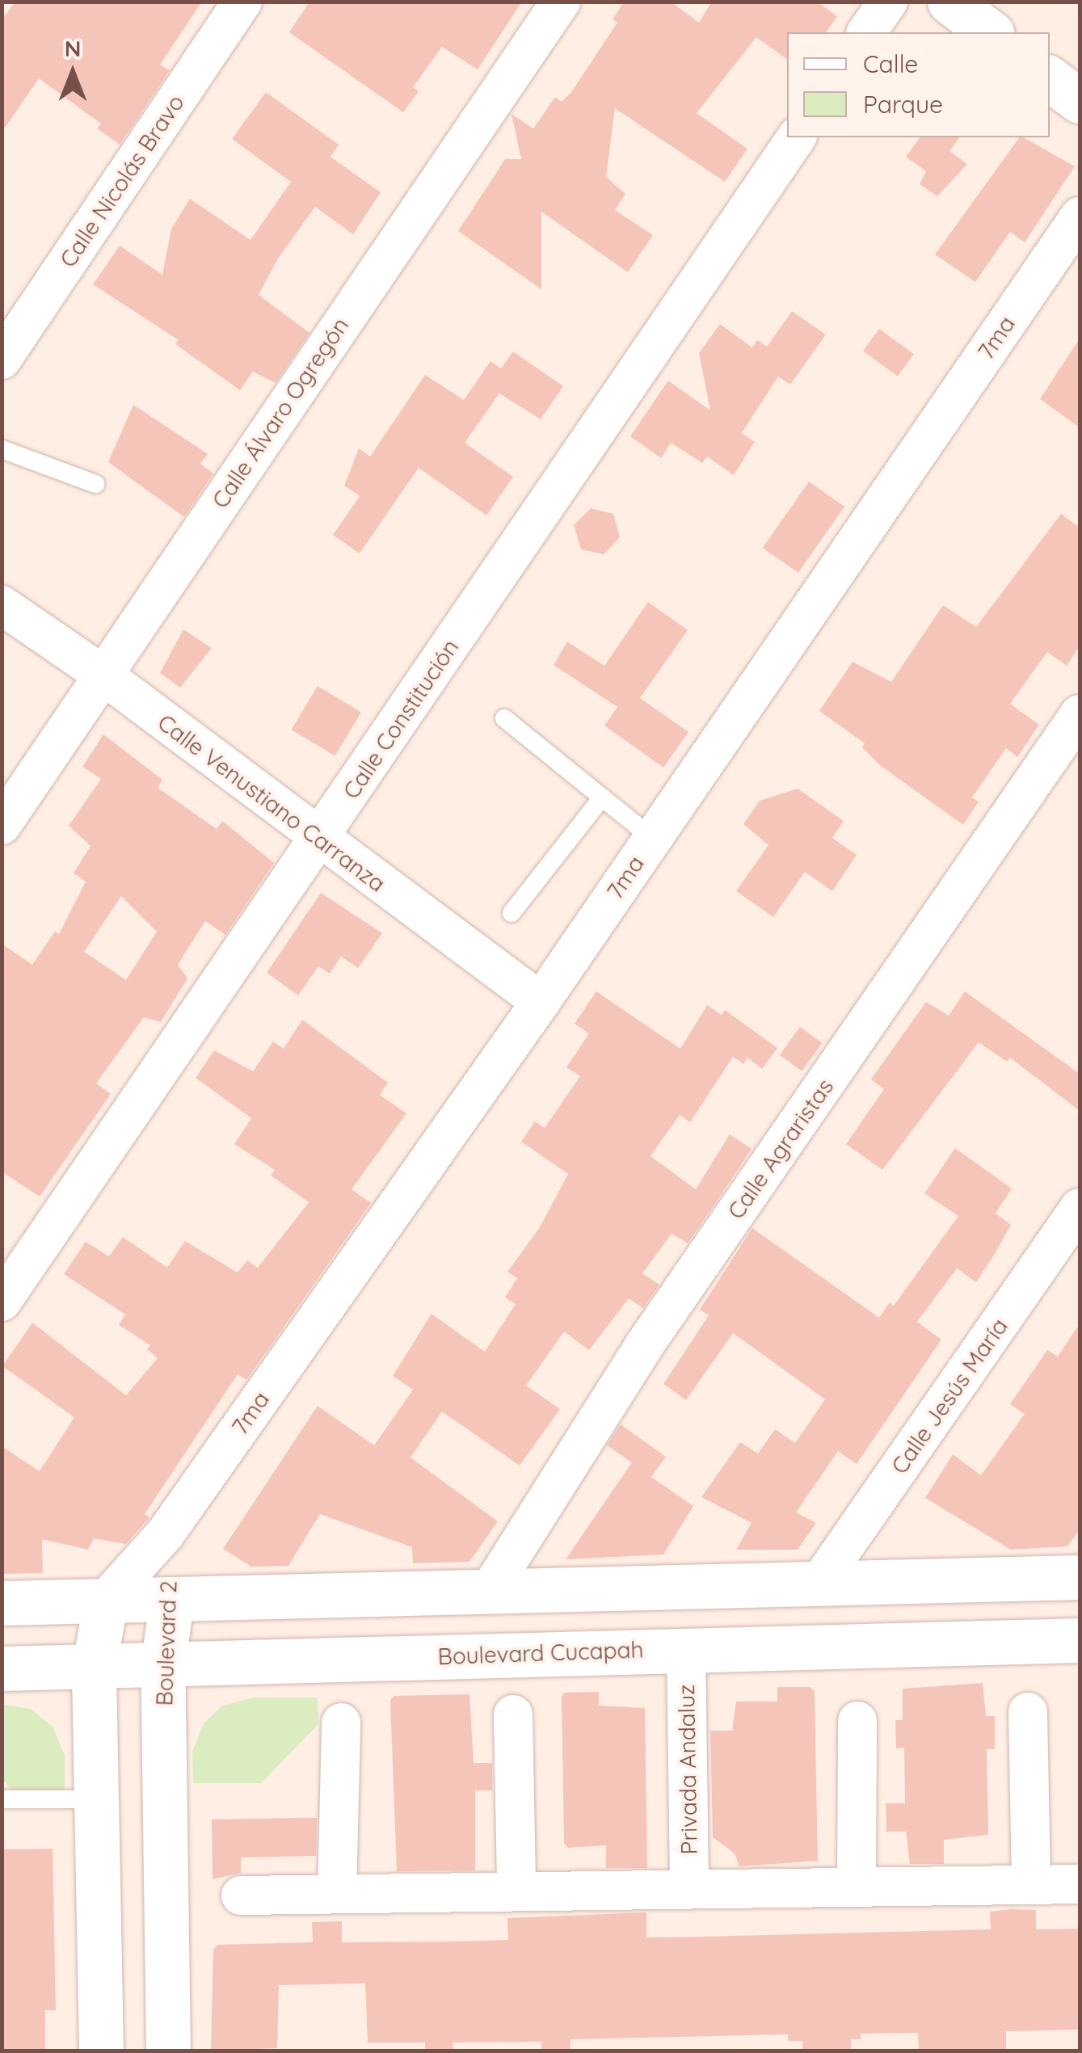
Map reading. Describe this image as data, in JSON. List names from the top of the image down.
{
  "streets": {
    "main road": ["Boulevard 2", "Boulevard Cucapah"],
    "street": [
      "Calle Nicolás Bravo",
      "7ma",
      "Calle Álvaro Ogregón",
      "Calle Constitución",
      "Calle Venustiano Carranza",
      "Calle Agraristas",
      "Calle Jesús María",
      "Privada Andaluz"
    ]
  },
  "crossings": [
    ["7ma", "Calle Venustiano Carranza"],
    ["7ma", "Boulevard 2"],
    ["Calle Álvaro Ogregón", "Calle Venustiano Carranza"],
    ["Calle Constitución", "Calle Venustiano Carranza"],
    ["Boulevard 2", "Boulevard Cucapah"],
    ["Boulevard Cucapah", "Privada Andaluz"]
  ],
  "legend": ["Calle", "Parque"],
  "north": "top"
}
